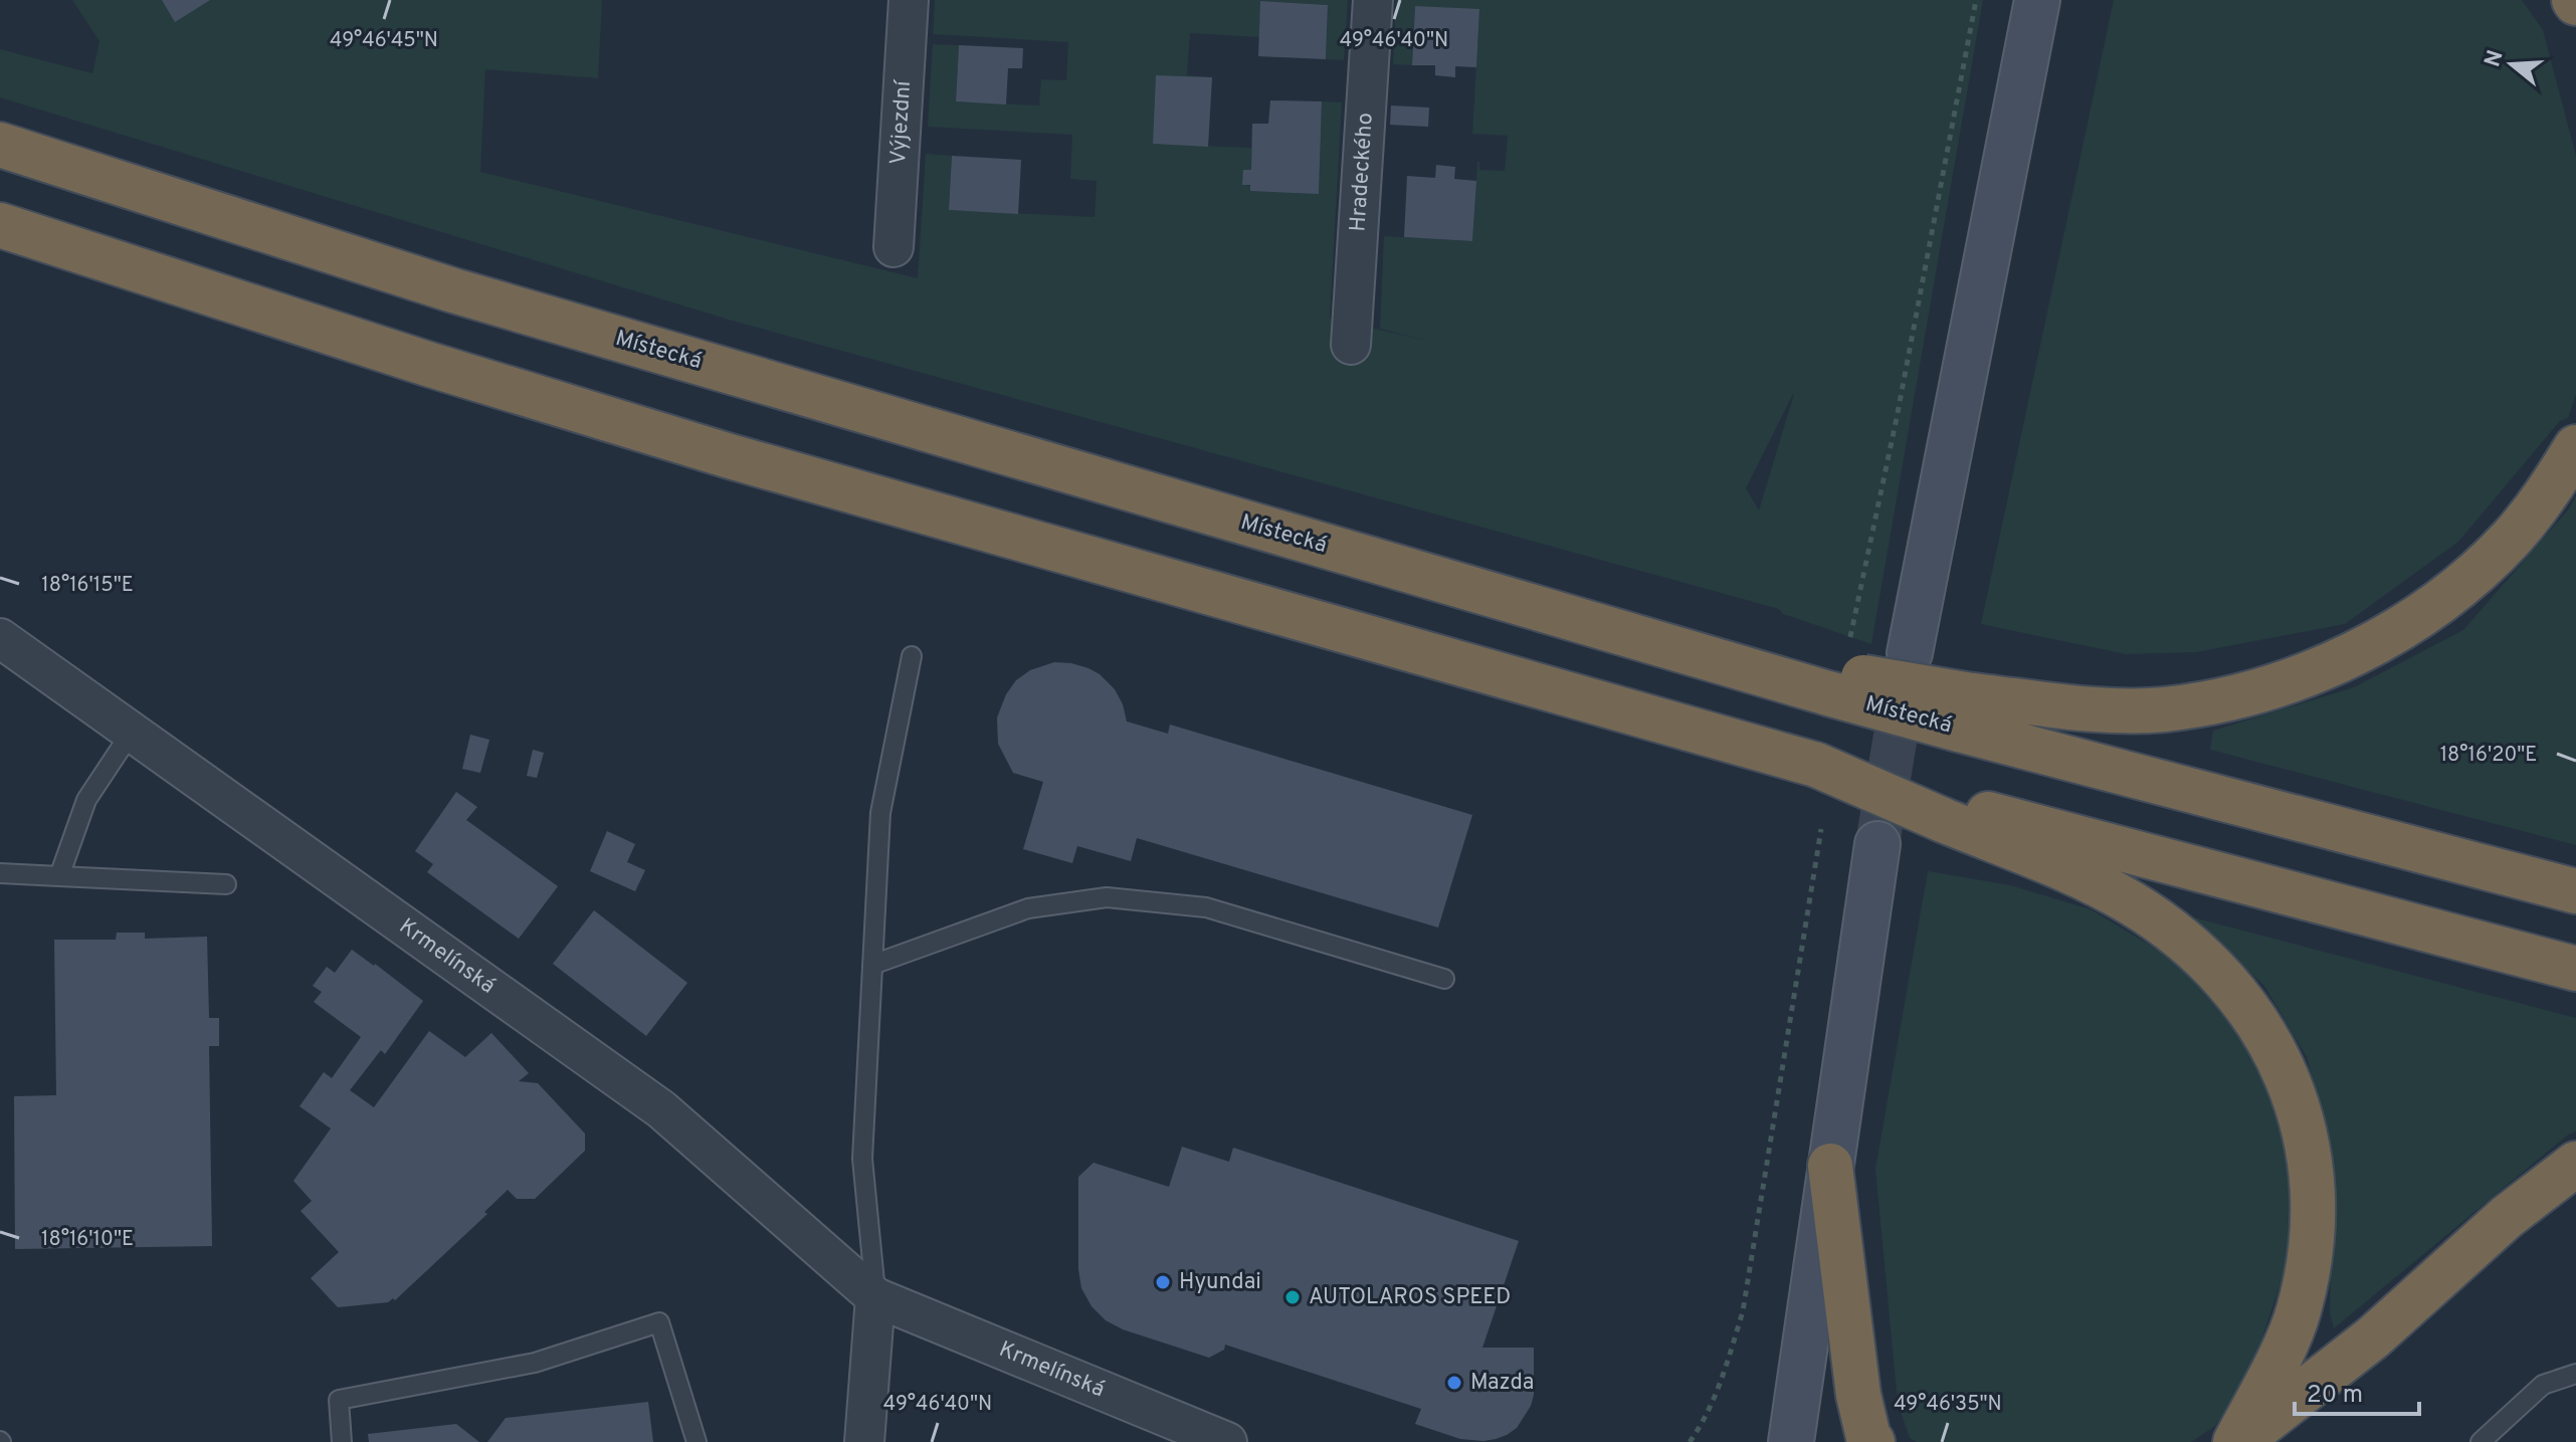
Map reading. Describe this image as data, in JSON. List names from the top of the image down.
{
  "streets": {
    "highway": ["Místecká"],
    "street": ["Výjezdní", "Hradeckého", "Krmelínská"]
  },
  "places": ["Hyundai", "AUTOLAROS SPEED", "Mazda"],
  "scale_bar": "20 m",
  "north": "left",
  "coordinates": [
    "49°46'45\"N",
    "49°46'40\"N",
    "18°16'15\"E",
    "18°16'20\"E",
    "18°16'10\"E",
    "49°46'35\"N"
  ]
}
